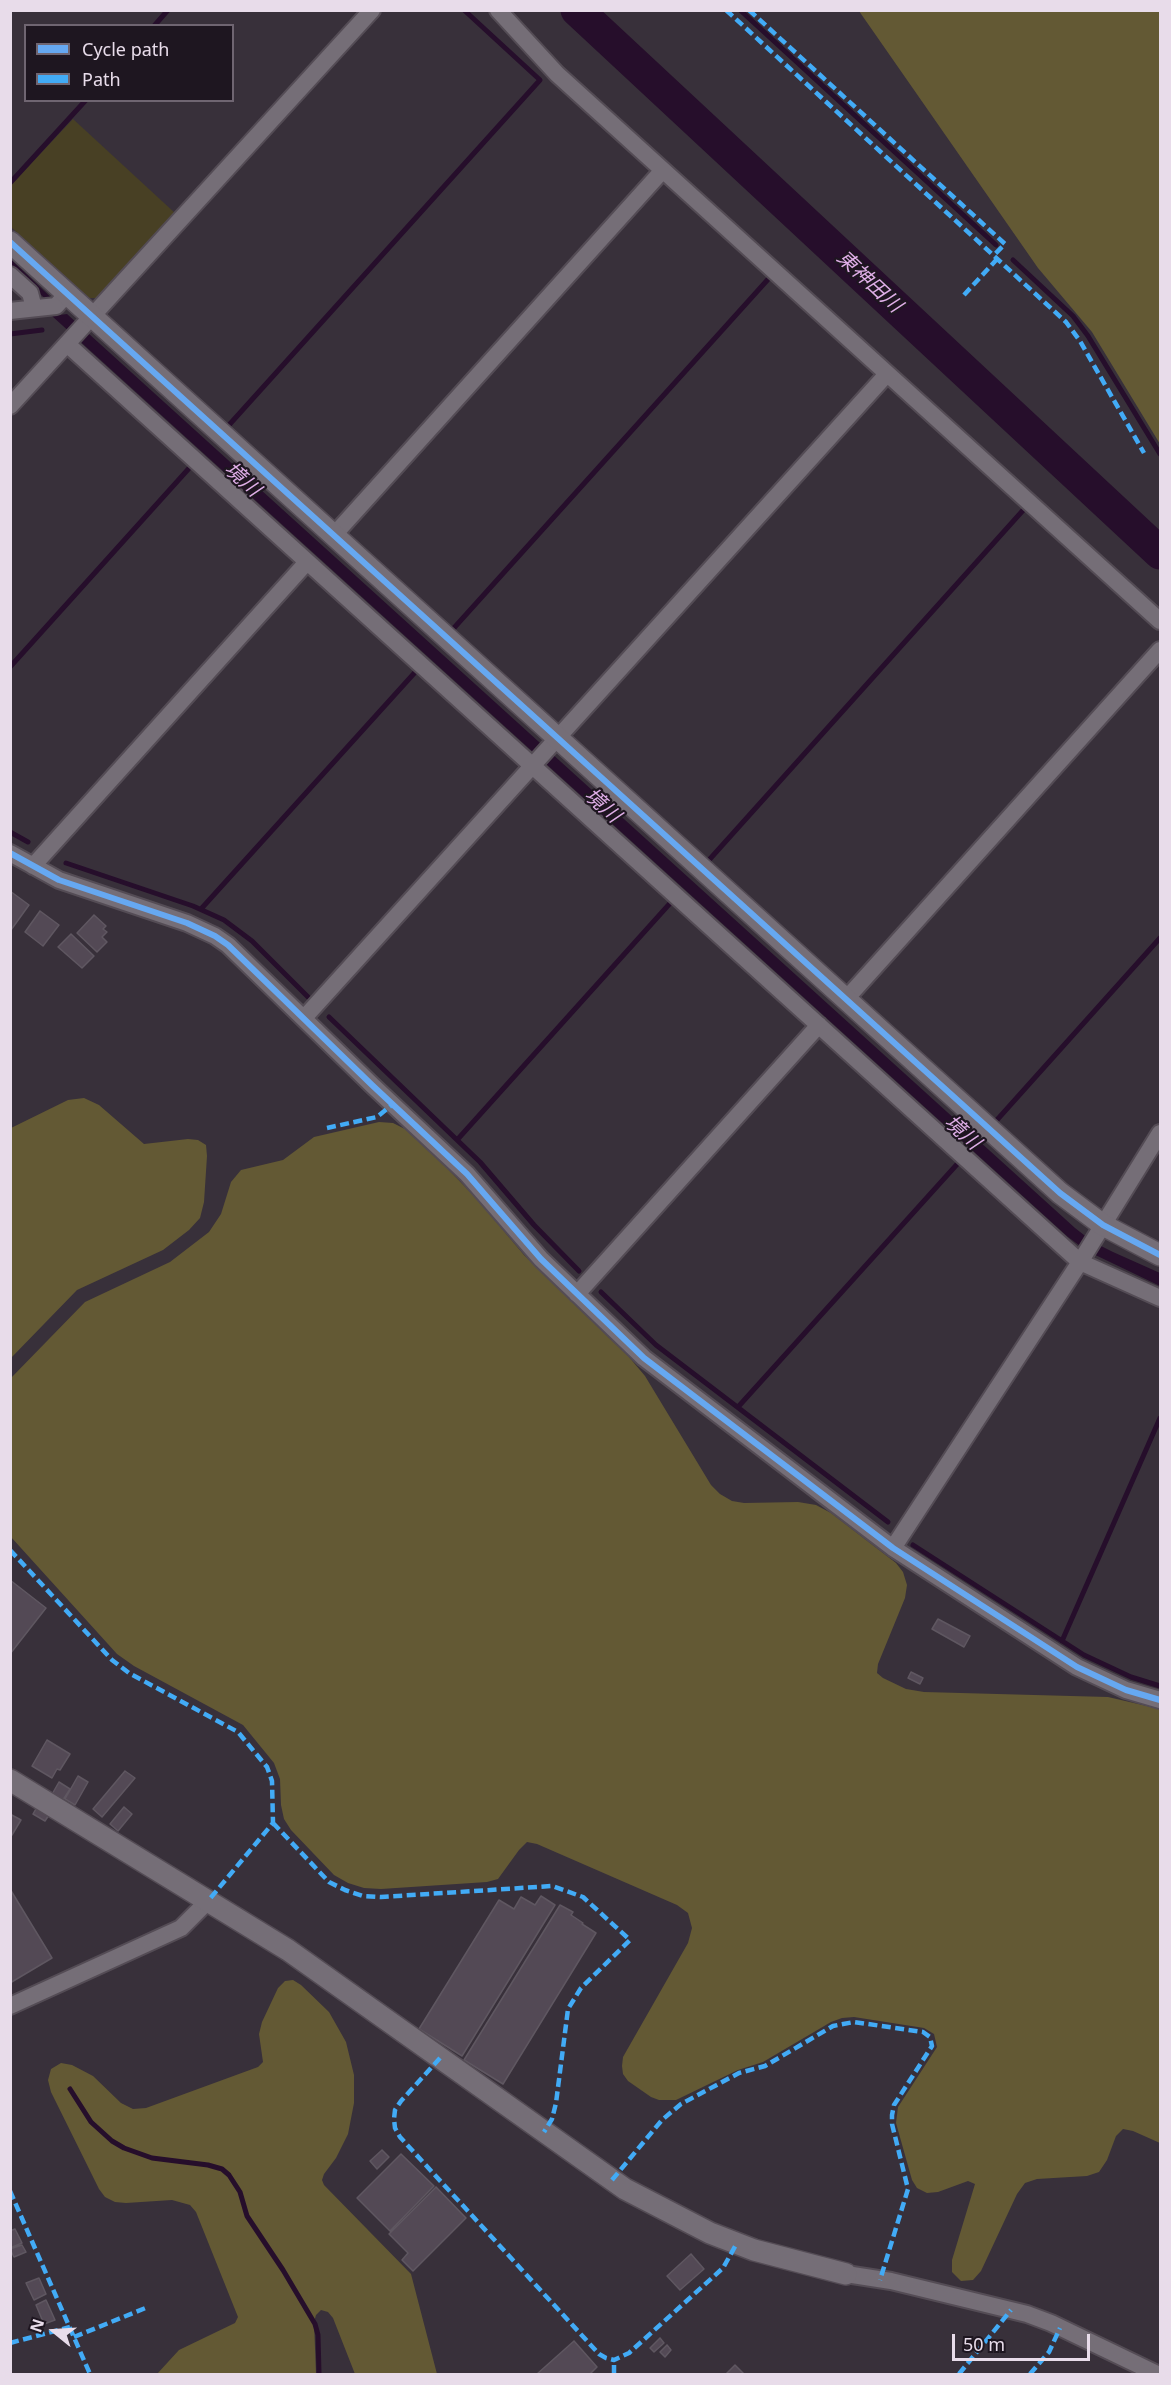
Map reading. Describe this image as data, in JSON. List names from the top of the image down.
{
  "water": ["東神田川", "境川"],
  "legend": ["Cycle path", "Path"],
  "scale_bar": "50 m",
  "north": "left"
}
